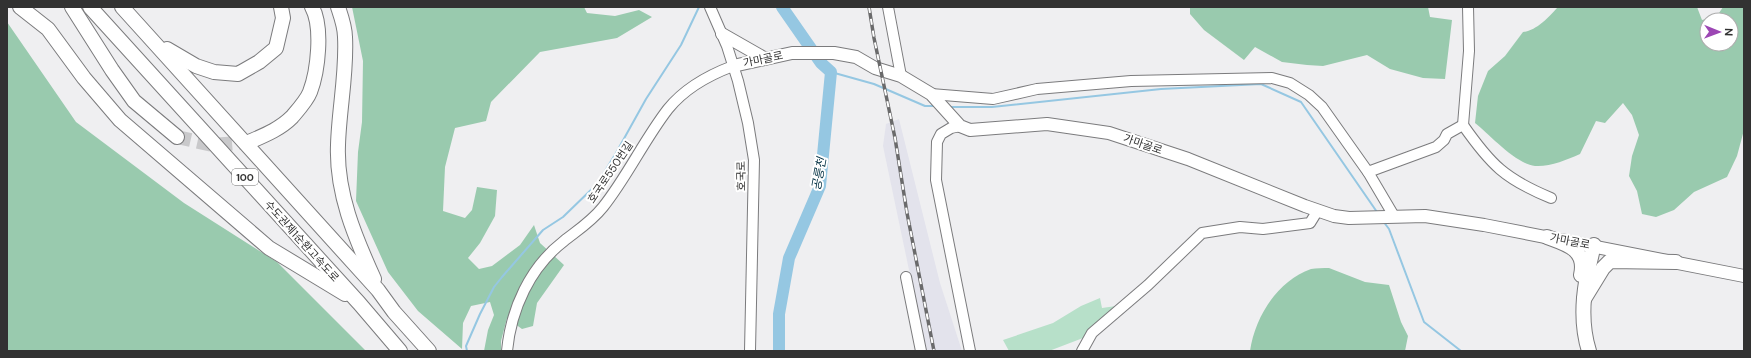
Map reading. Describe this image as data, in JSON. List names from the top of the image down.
{
  "streets": {
    "highway": ["100", "수도권제1순환고속도로"],
    "main road": ["가마골로"],
    "street": ["호국로550번길", "호국로"]
  },
  "crossings": [
    ["가마골로", "호국로550번길"],
    ["가마골로", "호국로"],
    ["호국로550번길", "호국로"]
  ],
  "water": ["공릉천"],
  "north": "right"
}
